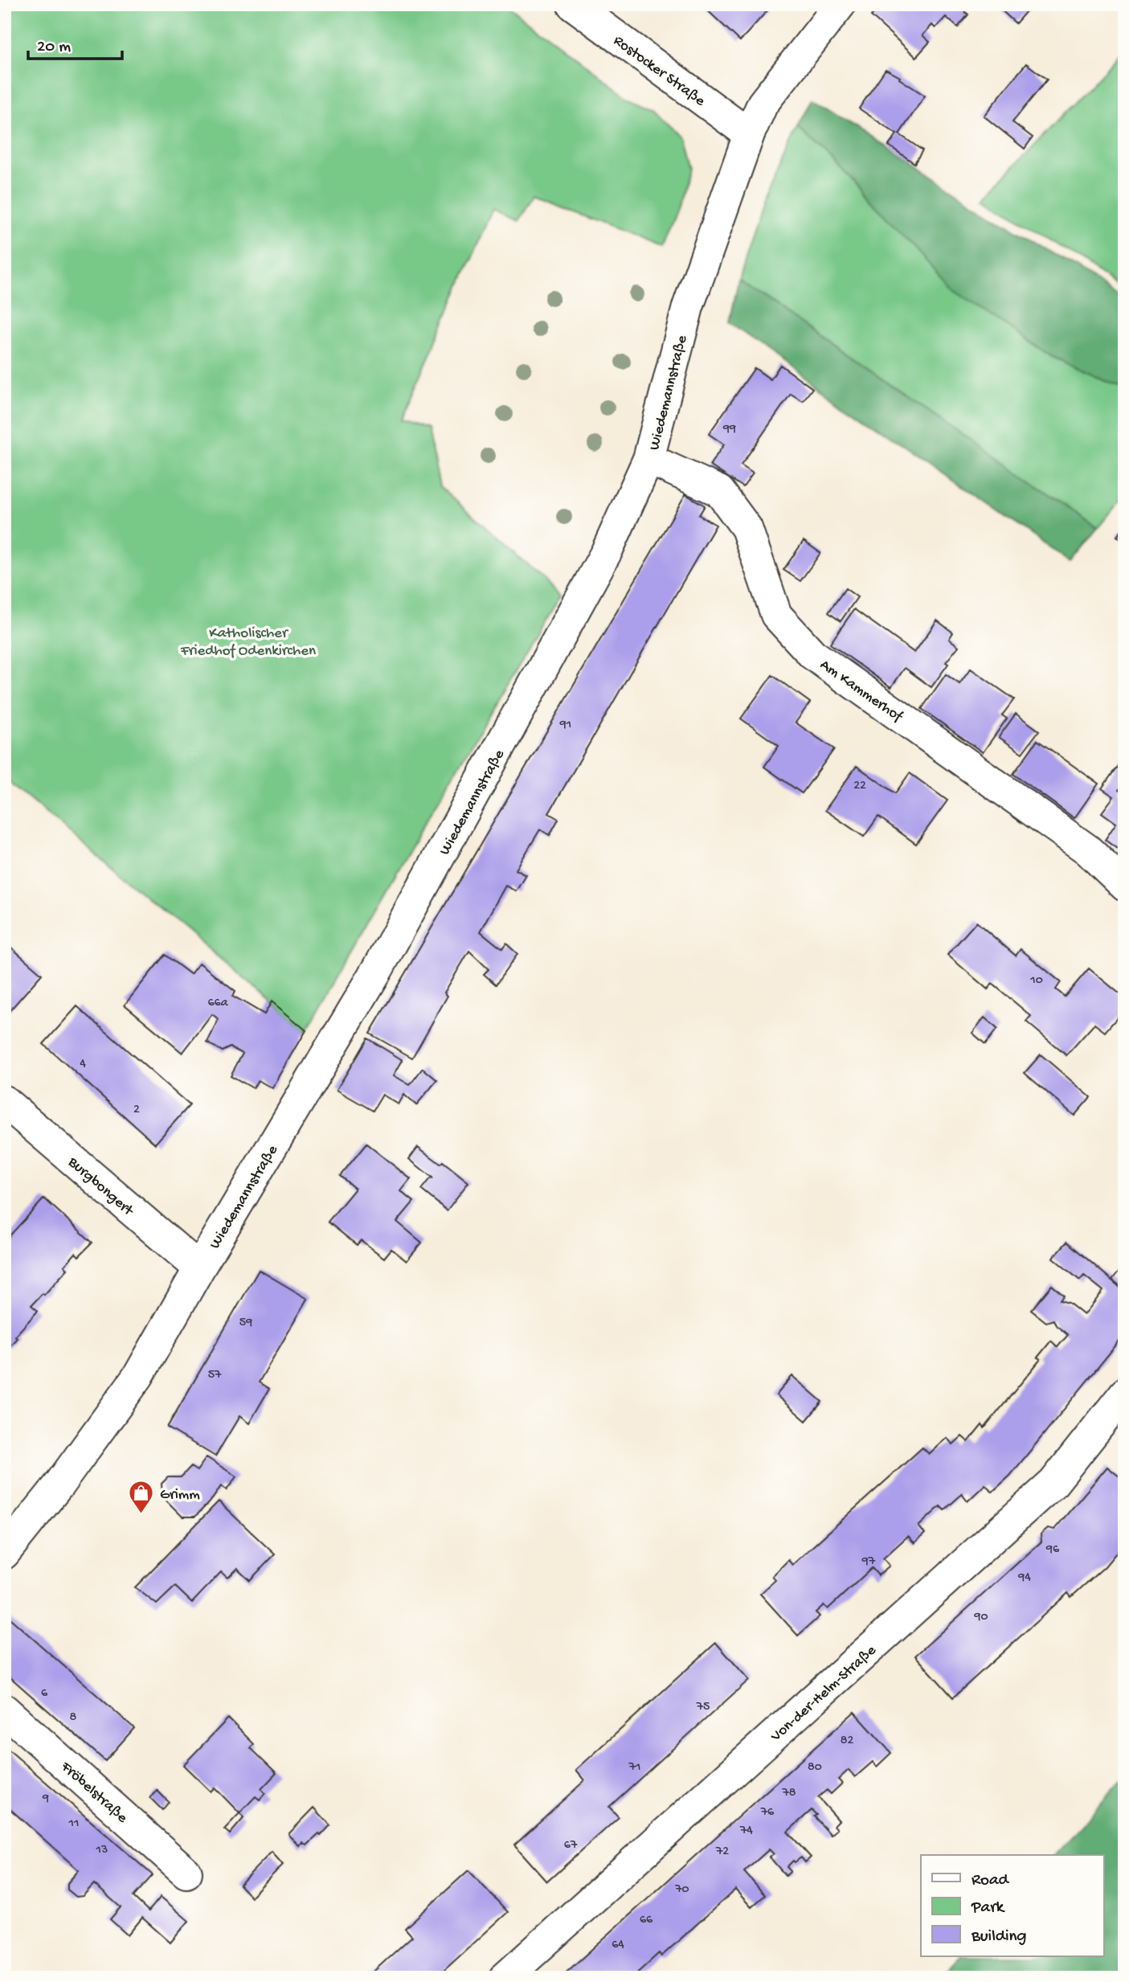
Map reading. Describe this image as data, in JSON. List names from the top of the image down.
{
  "streets": {
    "street": [
      "Rostocker Straße",
      "Wiedemannstraße",
      "Am Kammerhof",
      "Burgbongert",
      "Von-der-Helm-Straße",
      "Fröbelstraße"
    ]
  },
  "crossings": [
    ["Rostocker Straße", "Wiedemannstraße"],
    ["Wiedemannstraße", "Am Kammerhof"],
    ["Wiedemannstraße", "Burgbongert"]
  ],
  "parks": ["Katholischer Friedhof Odenkirchen"],
  "places": {
    "shop": ["Grimm"]
  },
  "house_numbers": [
    "99",
    "91",
    "22",
    "10",
    "66a",
    "4",
    "2",
    "59",
    "57",
    "96",
    "97",
    "94",
    "90",
    "6",
    "75",
    "8",
    "82",
    "71",
    "80",
    "78",
    "9",
    "76",
    "11",
    "74",
    "67",
    "13",
    "72",
    "70",
    "66",
    "64"
  ],
  "legend": ["Road", "Park", "Building"],
  "scale_bar": "20 m"
}
